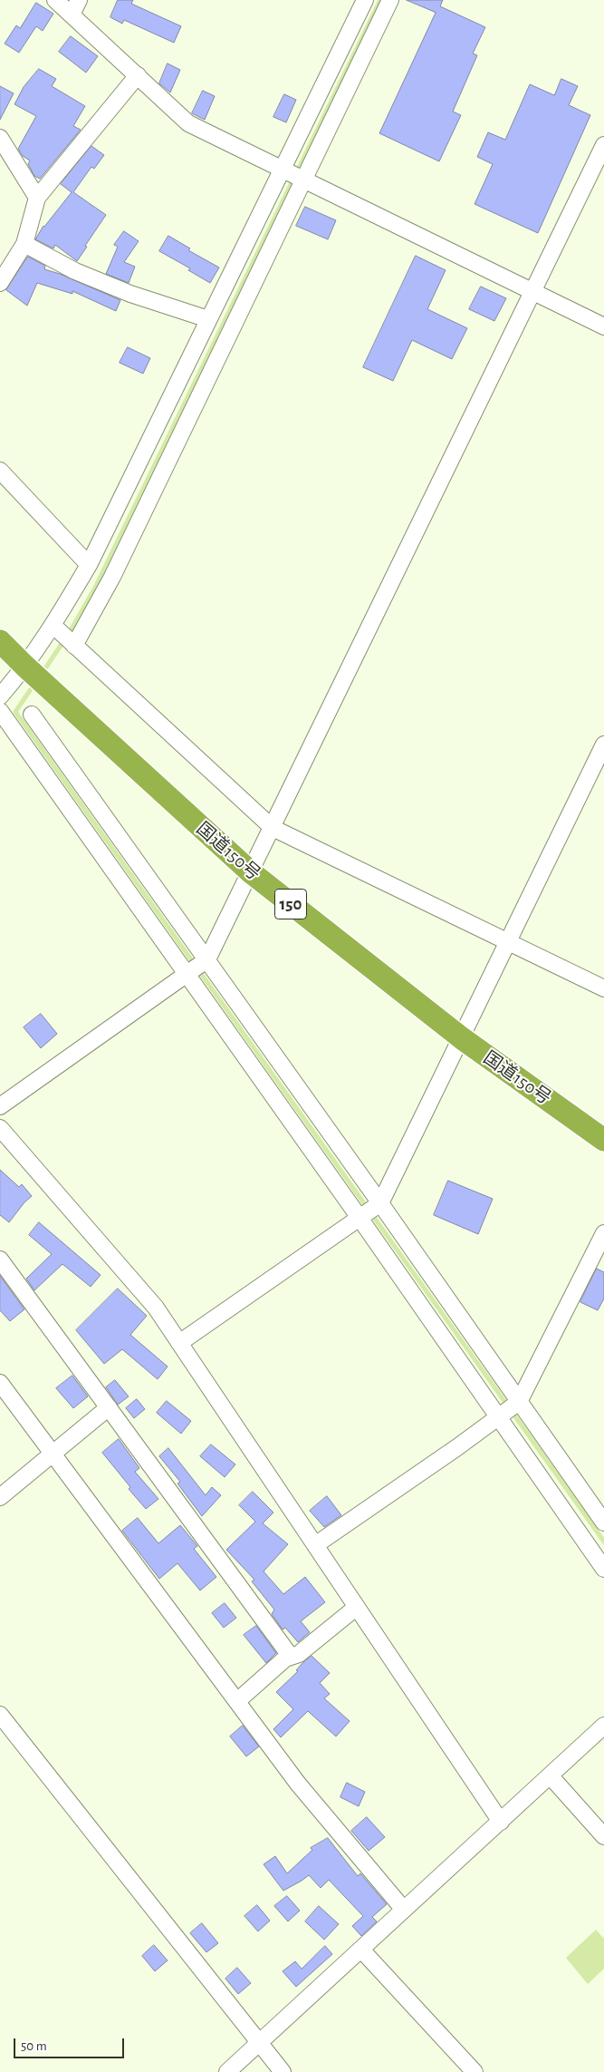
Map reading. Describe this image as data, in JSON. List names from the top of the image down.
{
  "streets": {
    "highway": ["国道150号", "150"]
  },
  "scale_bar": "50 m"
}
